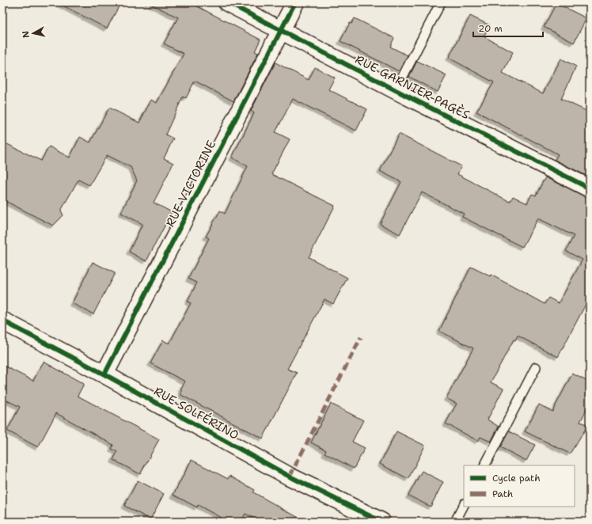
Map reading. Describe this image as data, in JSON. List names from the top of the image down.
{
  "streets": {
    "street": ["RUE GARNIER-PAGÈS", "RUE VICTORINE", "RUE SOLFÉRINO"]
  },
  "crossings": [
    ["RUE GARNIER-PAGÈS", "RUE VICTORINE"],
    ["RUE VICTORINE", "RUE SOLFÉRINO"]
  ],
  "legend": ["Cycle path", "Path"],
  "scale_bar": "20 m",
  "north": "left"
}
